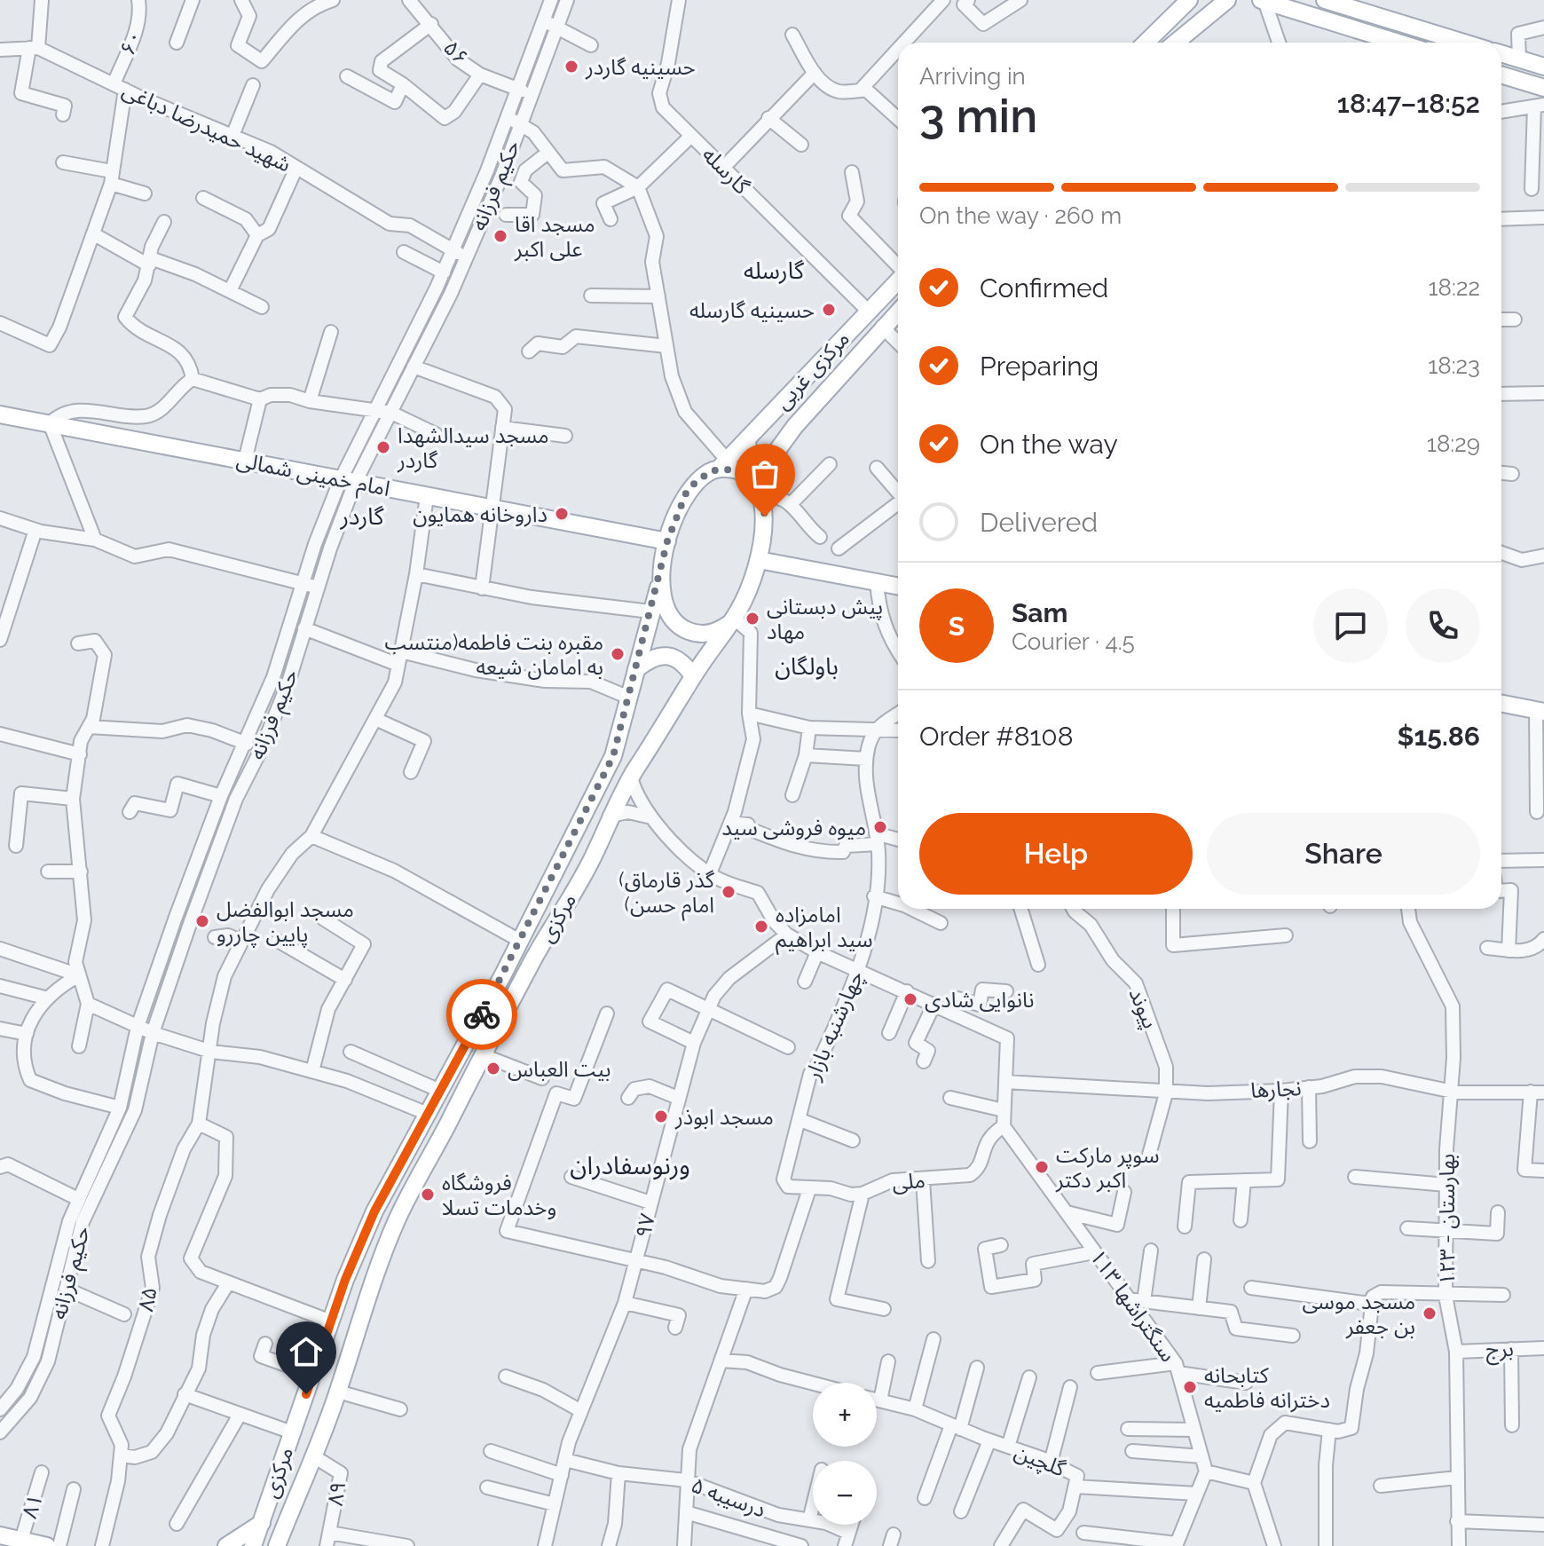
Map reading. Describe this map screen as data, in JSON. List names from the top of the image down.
{
  "streets": {
    "main road": ["مرکزی غربی", "امام خمینی شمالی", "مرکزی"],
    "street": [
      "۶۰",
      "۵۶",
      "شهید حمیدرضا دباغی",
      "گارسله",
      "حکیم فرزانه",
      "پیوند",
      "چهارشنبه بازار",
      "نجارها",
      "ملی",
      "بهارستان - ۱۲۳",
      "۹۷",
      "۸۵",
      "سنگتراشها ۱۱۳",
      "برج",
      "گلچین",
      "۸۹",
      "درسیبه ۵",
      "۸۱"
    ]
  },
  "crossings": [
    ["۶۰", "شهید حمیدرضا دباغی"],
    ["۵۶", "حکیم فرزانه"],
    ["شهید حمیدرضا دباغی", "حکیم فرزانه"],
    ["گارسله", "مرکزی غربی"],
    ["حکیم فرزانه", "امام خمینی شمالی"],
    ["مرکزی غربی", "امام خمینی شمالی"],
    ["مرکزی غربی", "مرکزی"],
    ["امام خمینی شمالی", "مرکزی"],
    ["امام خمینی شمالی", "۸۵"],
    ["مرکزی", "۸۹"],
    ["پیوند", "نجارها"],
    ["چهارشنبه بازار", "ملی"],
    ["نجارها", "بهارستان - ۱۲۳"],
    ["ملی", "سنگتراشها ۱۱۳"],
    ["بهارستان - ۱۲۳", "برج"],
    ["۹۷", "درسیبه ۵"]
  ],
  "districts": [
    "گارسله",
    "گاردر",
    "باولگان",
    "ورنوسفادران"
  ],
  "places": [
    "حسینیه گاردر",
    "مسجد اقا علی اکبر",
    "حسینیه گارسله",
    "مسجد سیدالشهدا گاردر",
    "داروخانه همایون",
    "پیش دبستانی مهاد",
    "مقبره بنت فاطمه(منتسب به امامان شیعه",
    "میوه فروشی سید",
    "(گذر قارماق (امام حسن",
    "مسجد ابوالفضل پایین چاررو",
    "امامزاده سید ابراهیم",
    "نانوایی شادی",
    "بیت العباس",
    "مسجد ابوذر",
    "سوپر مارکت اکبر دکتر",
    "فروشگاه وخدمات تسلا",
    "مسجد موسی بن جعفر",
    "کتابحانه دخترانه فاطمیه"
  ],
  "page": {
    "heading": ["3 min", "Arriving in", "18:47–18:52"],
    "panel": [
      "Sam",
      "Courier · 4.5",
      "Order #8108",
      "$15.86"
    ],
    "bar": "On the way · 260 m",
    "list": [
      ["Confirmed", "18:22"],
      ["Preparing", "18:23"],
      ["On the way", "18:29"],
      "Delivered"
    ],
    "round": "S",
    "buttons": ["Help", "Share"],
    "map_buttons": ["+", "−"]
  }
}
